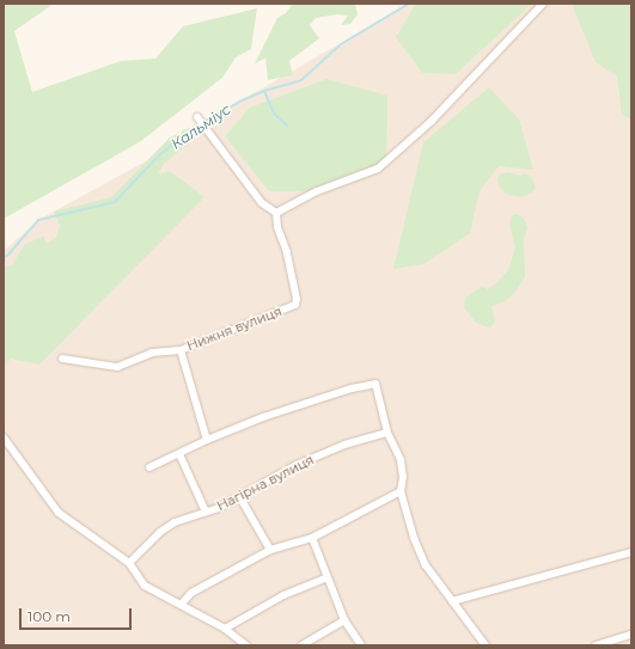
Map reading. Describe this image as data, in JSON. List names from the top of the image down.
{
  "streets": {
    "street": ["Нижня вулиця", "Нагірна вулиця"]
  },
  "water": ["Кальміус"],
  "scale_bar": "100 m"
}
